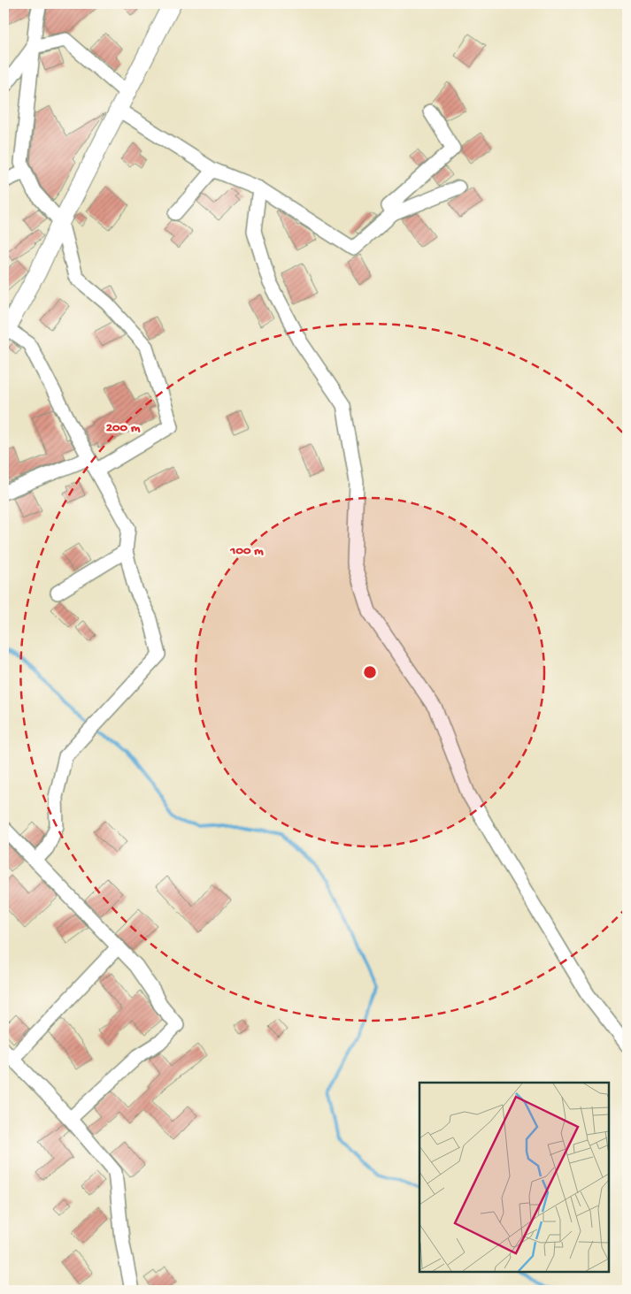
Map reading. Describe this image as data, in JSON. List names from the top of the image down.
{
  "rings": ["200 m", "100 m"]
}
